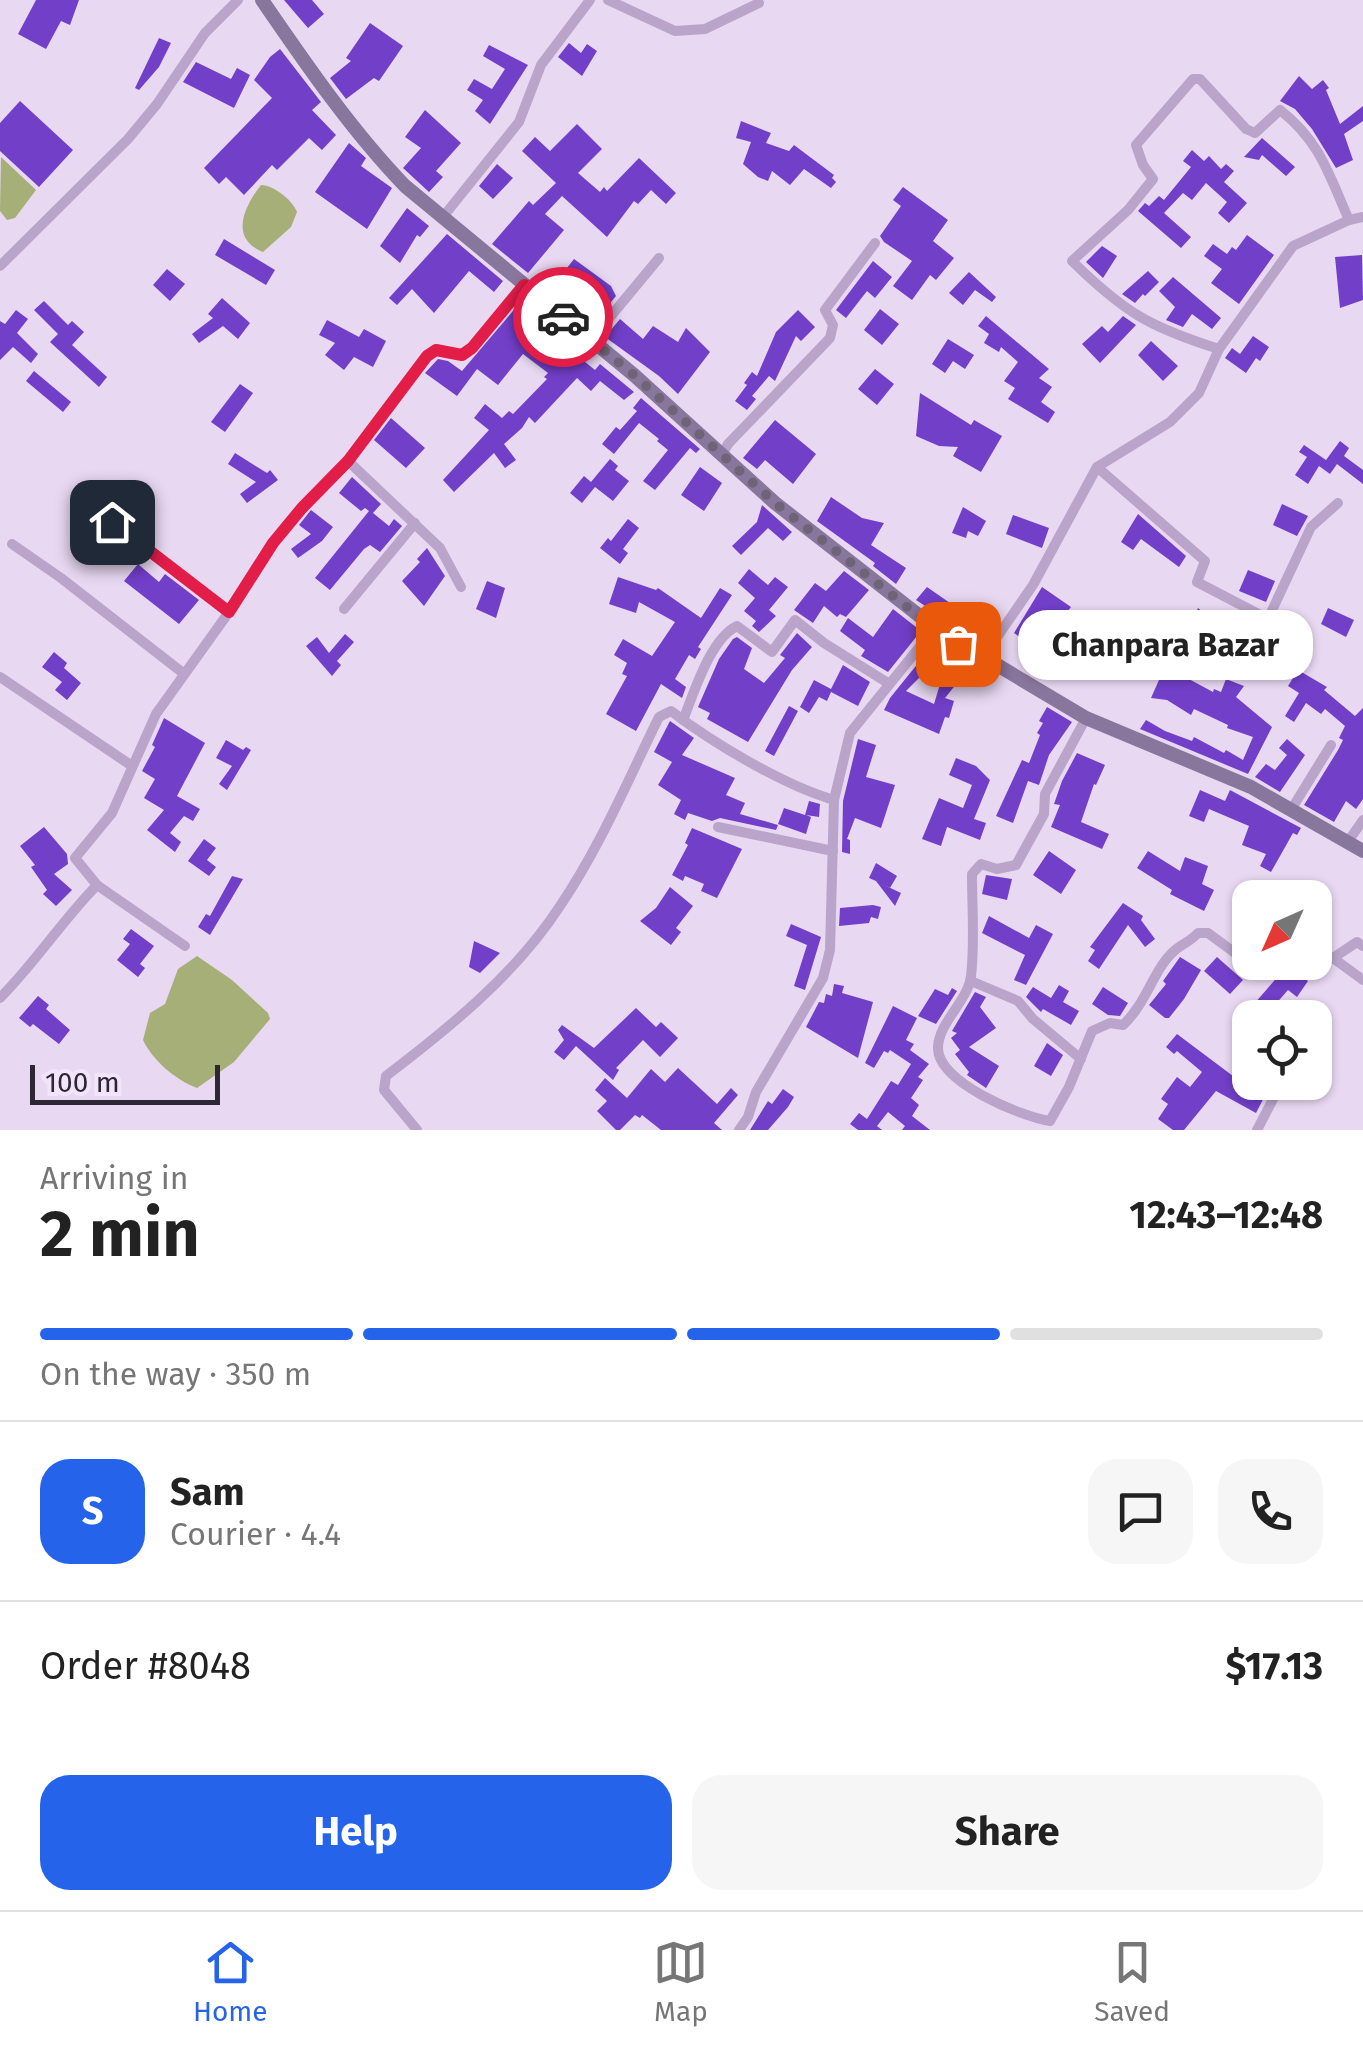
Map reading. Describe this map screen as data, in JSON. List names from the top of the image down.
{
  "places": ["Chanpara Bazar"],
  "scale_bar": "100 m",
  "north": "bottom left",
  "page": {
    "bubble": "Chanpara Bazar",
    "scale": "100 m",
    "heading": ["2 min", "Arriving in", "12:43–12:48"],
    "panel": [
      "Sam",
      "Courier · 4.4",
      "Order #8048",
      "$17.13"
    ],
    "bar": "On the way · 350 m",
    "round": "S",
    "buttons": ["Help", "Share"],
    "tabs": ["Home", "Map", "Saved"]
  }
}
